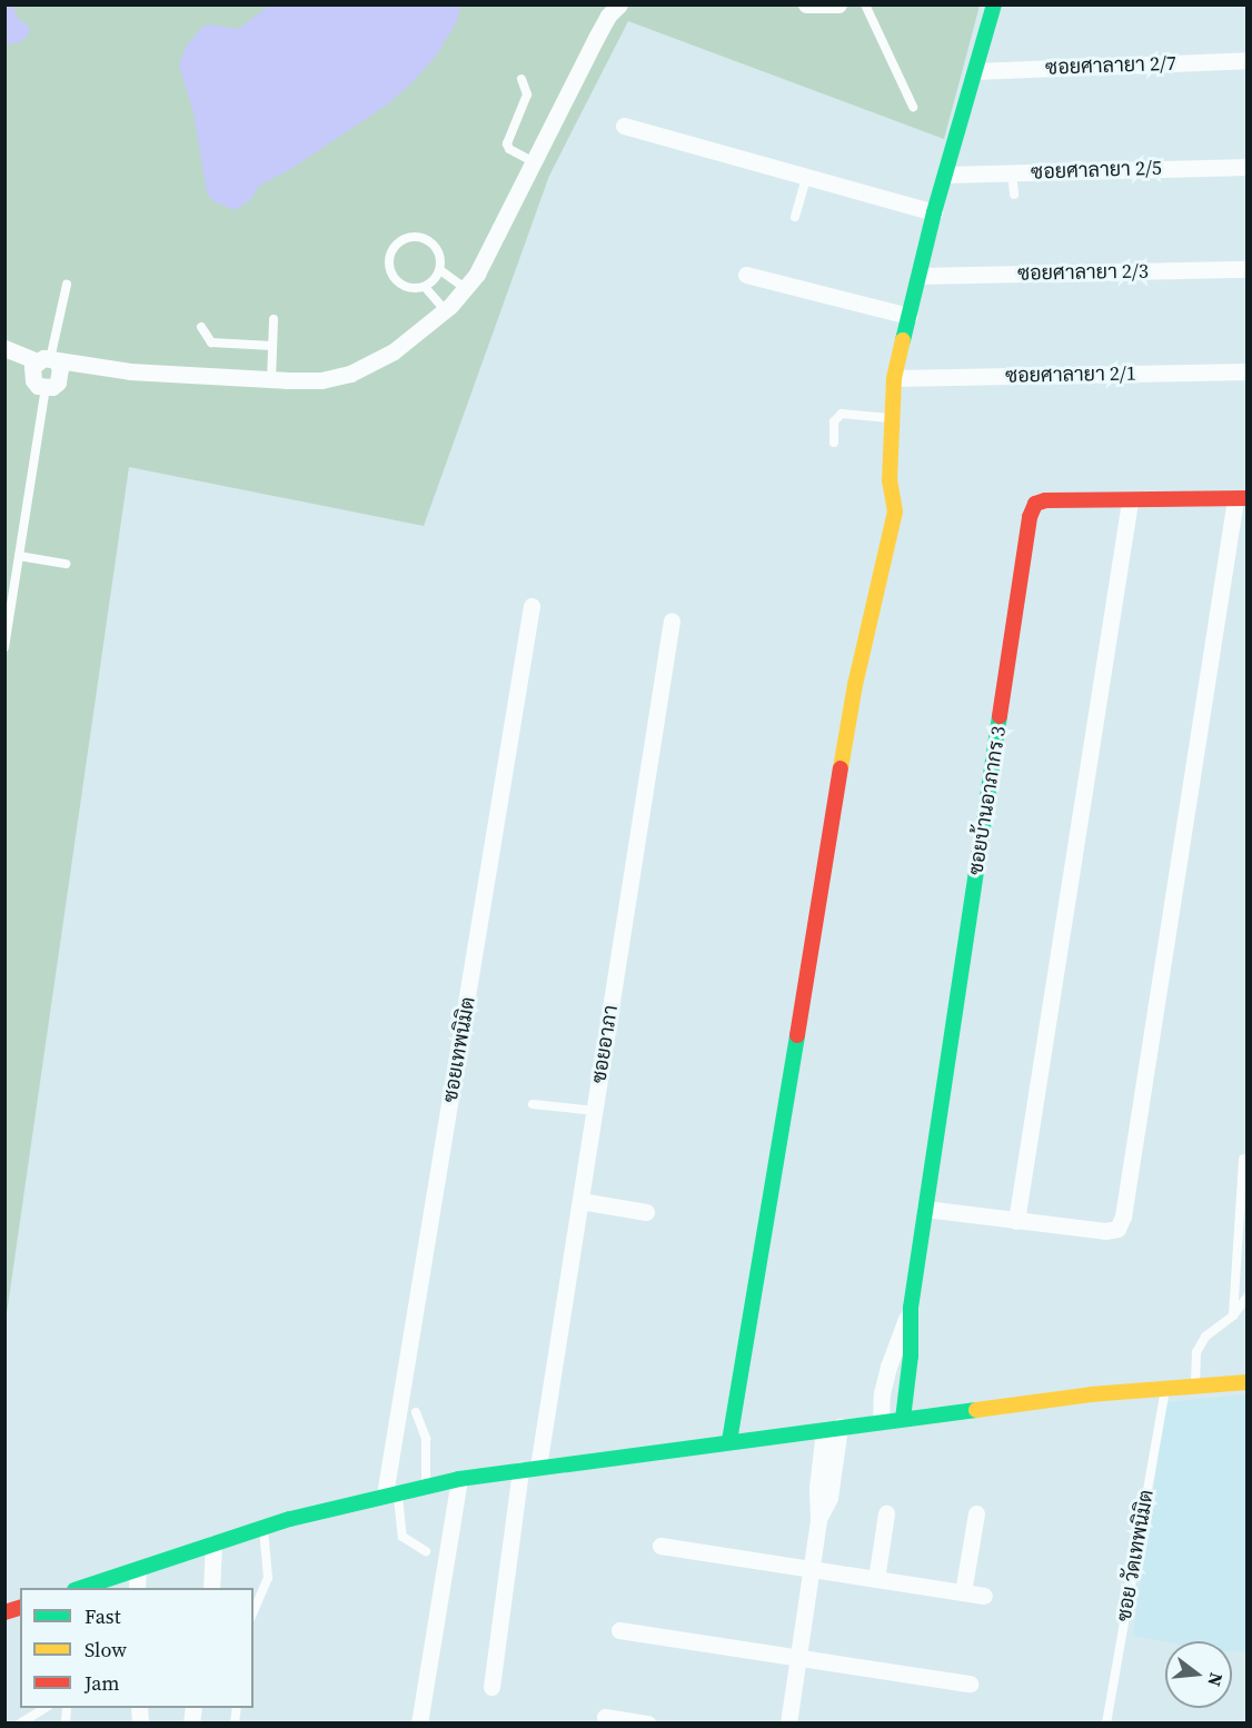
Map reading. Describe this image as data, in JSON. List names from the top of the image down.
{
  "streets": {
    "street": [
      "ซอยศาลายา 2/7",
      "ซอยศาลายา 2/5",
      "ซอยศาลายา 2/3",
      "ซอยศาลายา 2/1",
      "ซอยบ้านอาภากร 3",
      "ซอยอาภา",
      "ซอยเทพนิมิต"
    ],
    "lane": ["ซอย วัดเทพนิมิต"]
  },
  "legend": ["Fast", "Slow", "Jam"],
  "north": "right"
}
